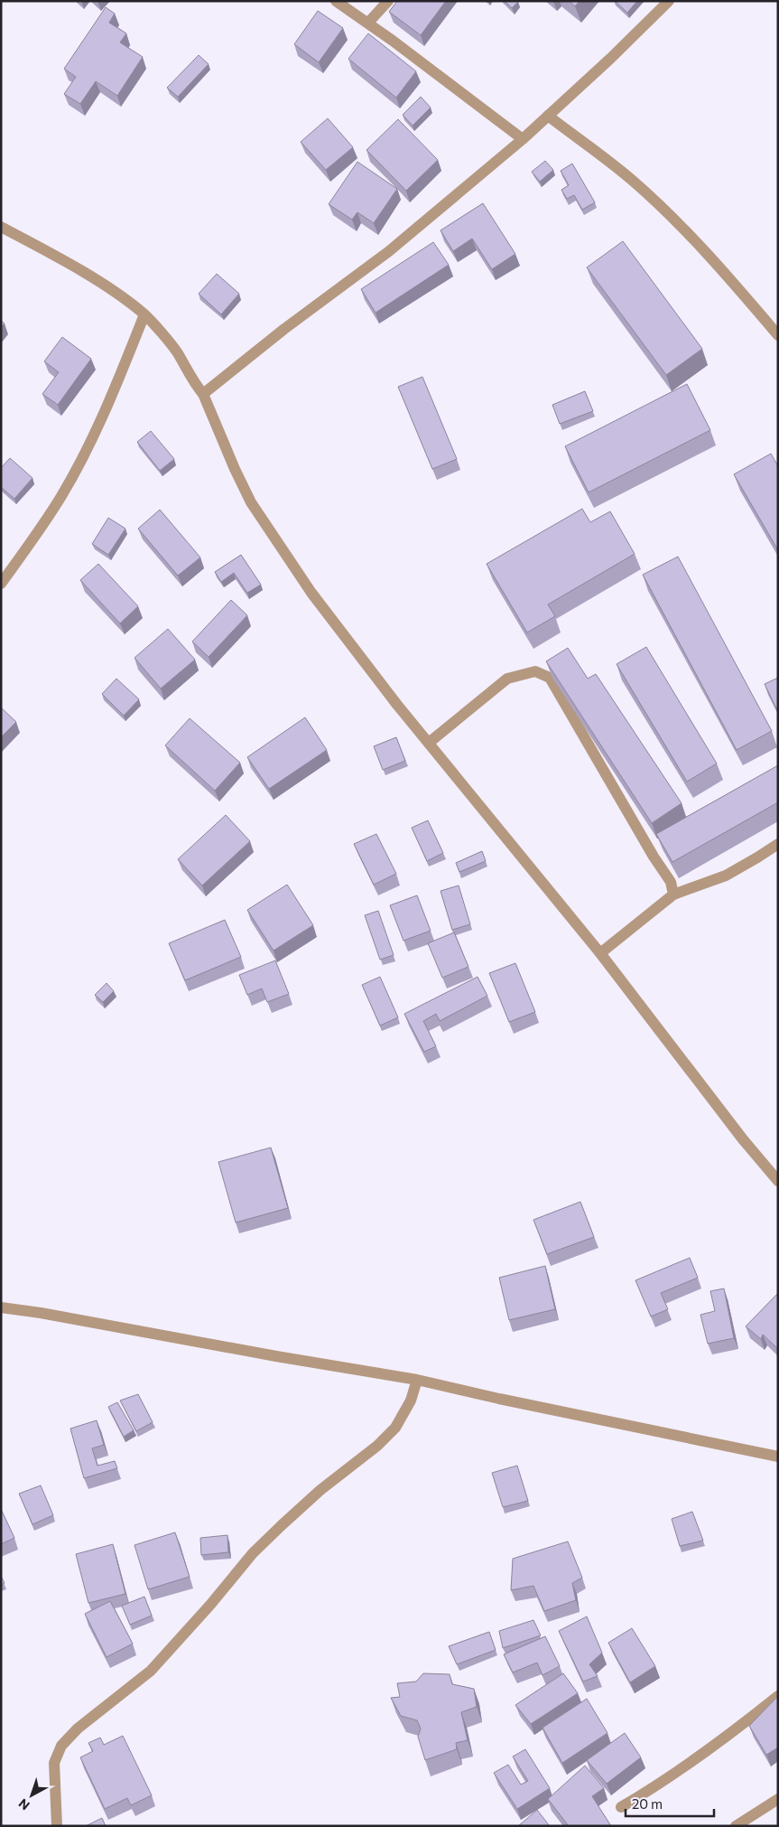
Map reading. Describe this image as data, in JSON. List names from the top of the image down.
{
  "scale_bar": "20 m",
  "north": "bottom left"
}
